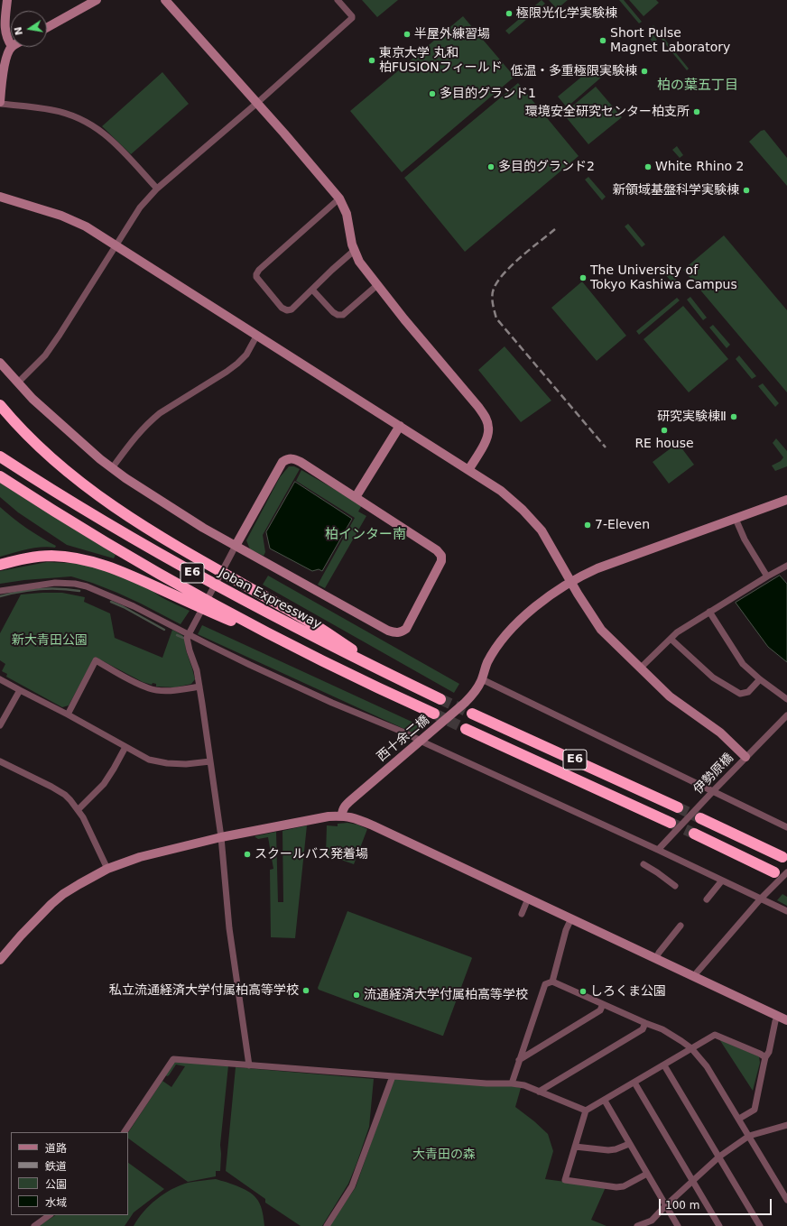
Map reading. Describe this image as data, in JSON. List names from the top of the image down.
{
  "streets": {
    "highway": ["E6", "Joban Expressway"],
    "street": ["西十余二橋", "伊勢原橋"]
  },
  "districts": ["柏の葉五丁目", "柏インター南"],
  "parks": ["新大青田公園", "大青田の森"],
  "places": [
    "極限光化学実験棟",
    "半屋外練習場",
    "Short Pulse Magnet Laboratory",
    "東京大学 丸和 柏FUSIONフィールド",
    "低温・多重極限実験棟",
    "多目的グランド1",
    "環境安全研究センター柏支所",
    "多目的グランド2",
    "White Rhino 2",
    "新領域基盤科学実験棟",
    "The University of Tokyo Kashiwa Campus",
    "研究実験棟Ⅱ",
    "RE house",
    "7-Eleven",
    "スクールバス発着場",
    "私立流通経済大学付属柏高等学校",
    "しろくま公園",
    "流通経済大学付属柏高等学校"
  ],
  "legend": [
    "道路",
    "鉄道",
    "公園",
    "水域"
  ],
  "scale_bar": "100 m",
  "north": "left"
}
